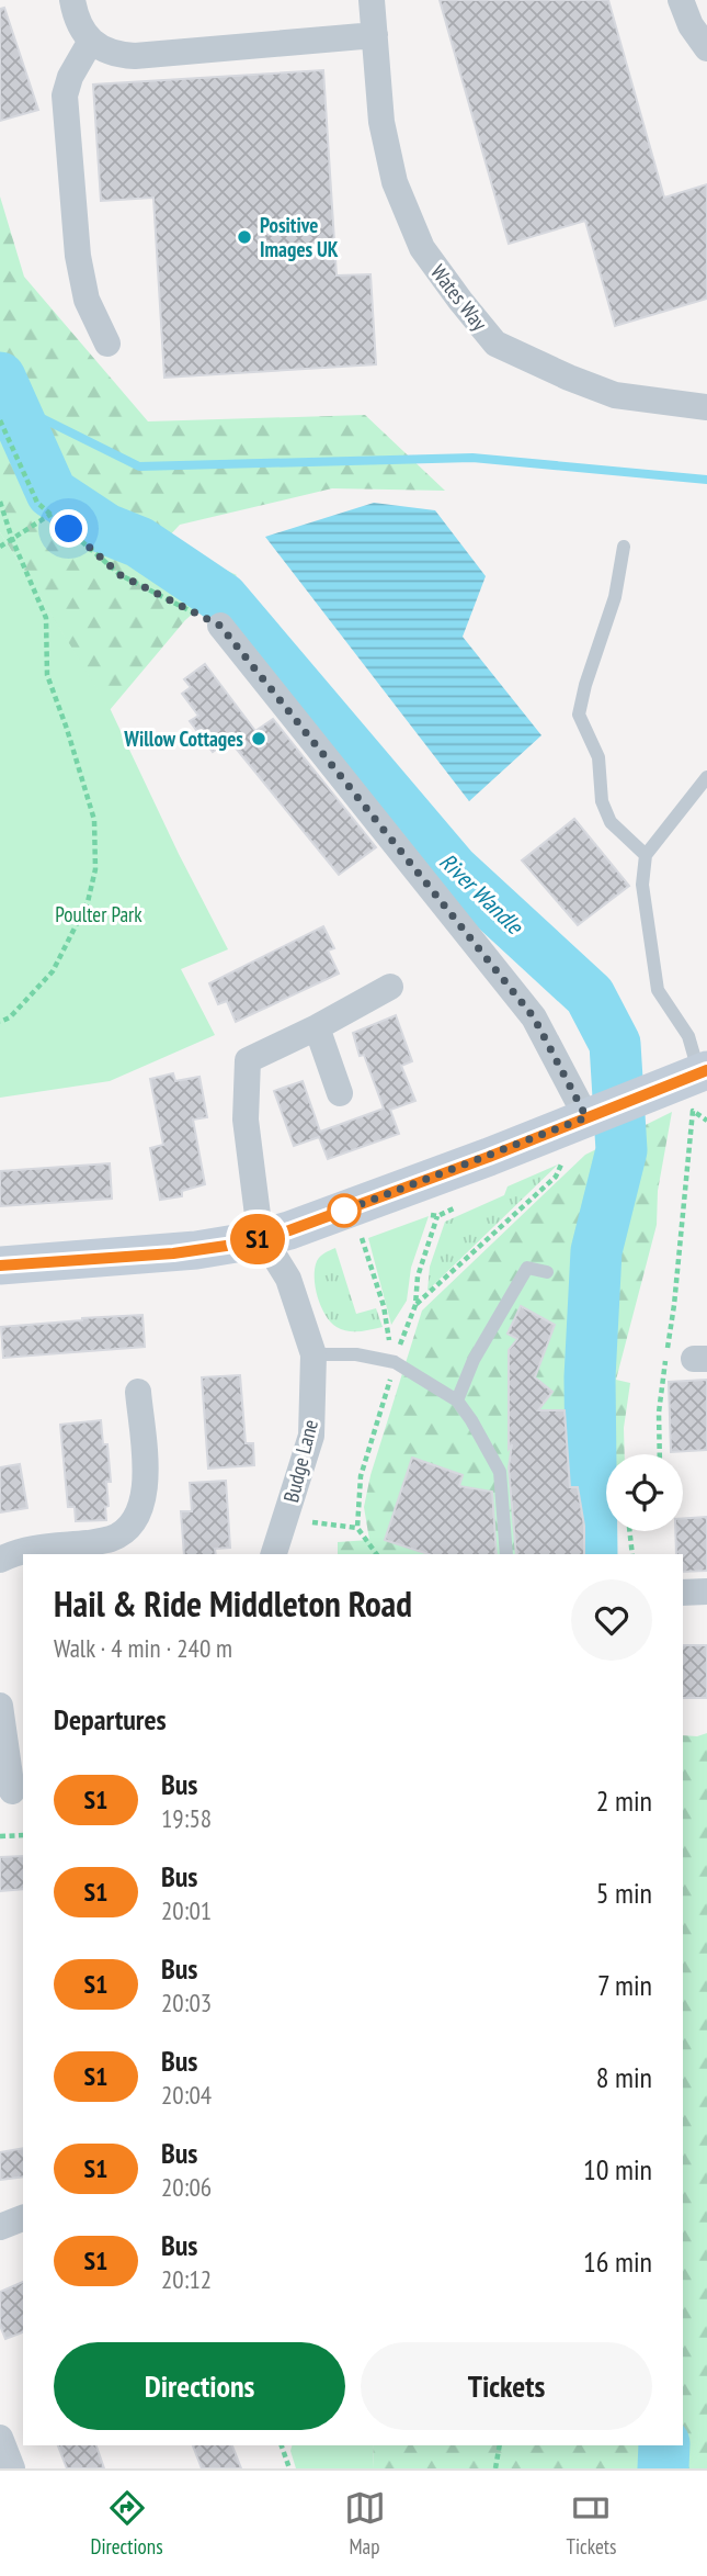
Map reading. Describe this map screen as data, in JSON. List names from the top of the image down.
{
  "streets": {
    "street": ["Wates Way", "Budge Lane"]
  },
  "water": ["River Wandle"],
  "parks": ["Poulter Park"],
  "places": ["Positive Images UK", "Willow Cottages"],
  "lines": ["bus line S1"],
  "page": {
    "on_map": "S1",
    "heading": [
      ["Hail & Ride Middleton Road", "Walk · 4 min · 240 m"],
      "Departures"
    ],
    "list": [
      {
        "mark": "S1",
        "name": "Bus",
        "note": "19:58",
        "value": "2 min"
      },
      {
        "mark": "S1",
        "name": "Bus",
        "note": "20:01",
        "value": "5 min"
      },
      {
        "mark": "S1",
        "name": "Bus",
        "note": "20:03",
        "value": "7 min"
      },
      {
        "mark": "S1",
        "name": "Bus",
        "note": "20:04",
        "value": "8 min"
      },
      {
        "mark": "S1",
        "name": "Bus",
        "note": "20:06",
        "value": "10 min"
      },
      {
        "mark": "S1",
        "name": "Bus",
        "note": "20:12",
        "value": "16 min"
      }
    ],
    "buttons": ["Directions", "Tickets"],
    "tabs": ["Directions", "Map", "Tickets"]
  }
}
